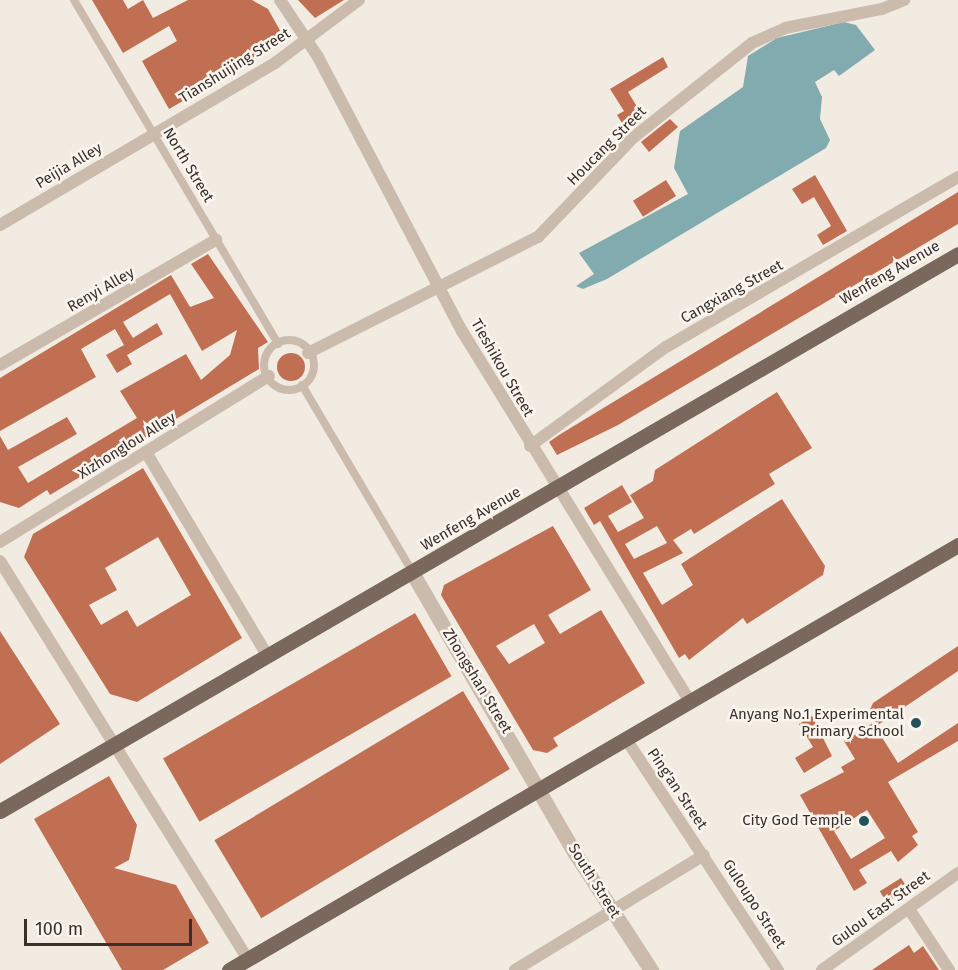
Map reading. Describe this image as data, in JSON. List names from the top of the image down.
{
  "streets": {
    "main road": ["Wenfeng Avenue"],
    "street": [
      "Tianshuijing Street",
      "Houcang Street",
      "North Street",
      "Peijia Alley",
      "Renyi Alley",
      "Cangxiang Street",
      "Tieshikou Street",
      "Xizhonglou Alley",
      "Zhongshan Street",
      "Ping'an Street",
      "South Street",
      "Guloupo Street",
      "Gulou East Street"
    ]
  },
  "crossings": [
    ["Tianshuijing Street", "North Street"],
    ["Tianshuijing Street", "Peijia Alley"],
    ["Tianshuijing Street", "Tieshikou Street"],
    ["Houcang Street", "North Street"],
    ["Houcang Street", "Tieshikou Street"],
    ["Houcang Street", "Xizhonglou Alley"],
    ["North Street", "Peijia Alley"],
    ["North Street", "Renyi Alley"],
    ["North Street", "Xizhonglou Alley"],
    ["Wenfeng Avenue", "Tieshikou Street"],
    ["Wenfeng Avenue", "Zhongshan Street"],
    ["Cangxiang Street", "Tieshikou Street"],
    ["Zhongshan Street", "South Street"],
    ["Ping'an Street", "Guloupo Street"]
  ],
  "places": ["Anyang No.1 Experimental Primary School", "City God Temple"],
  "scale_bar": "100 m"
}
